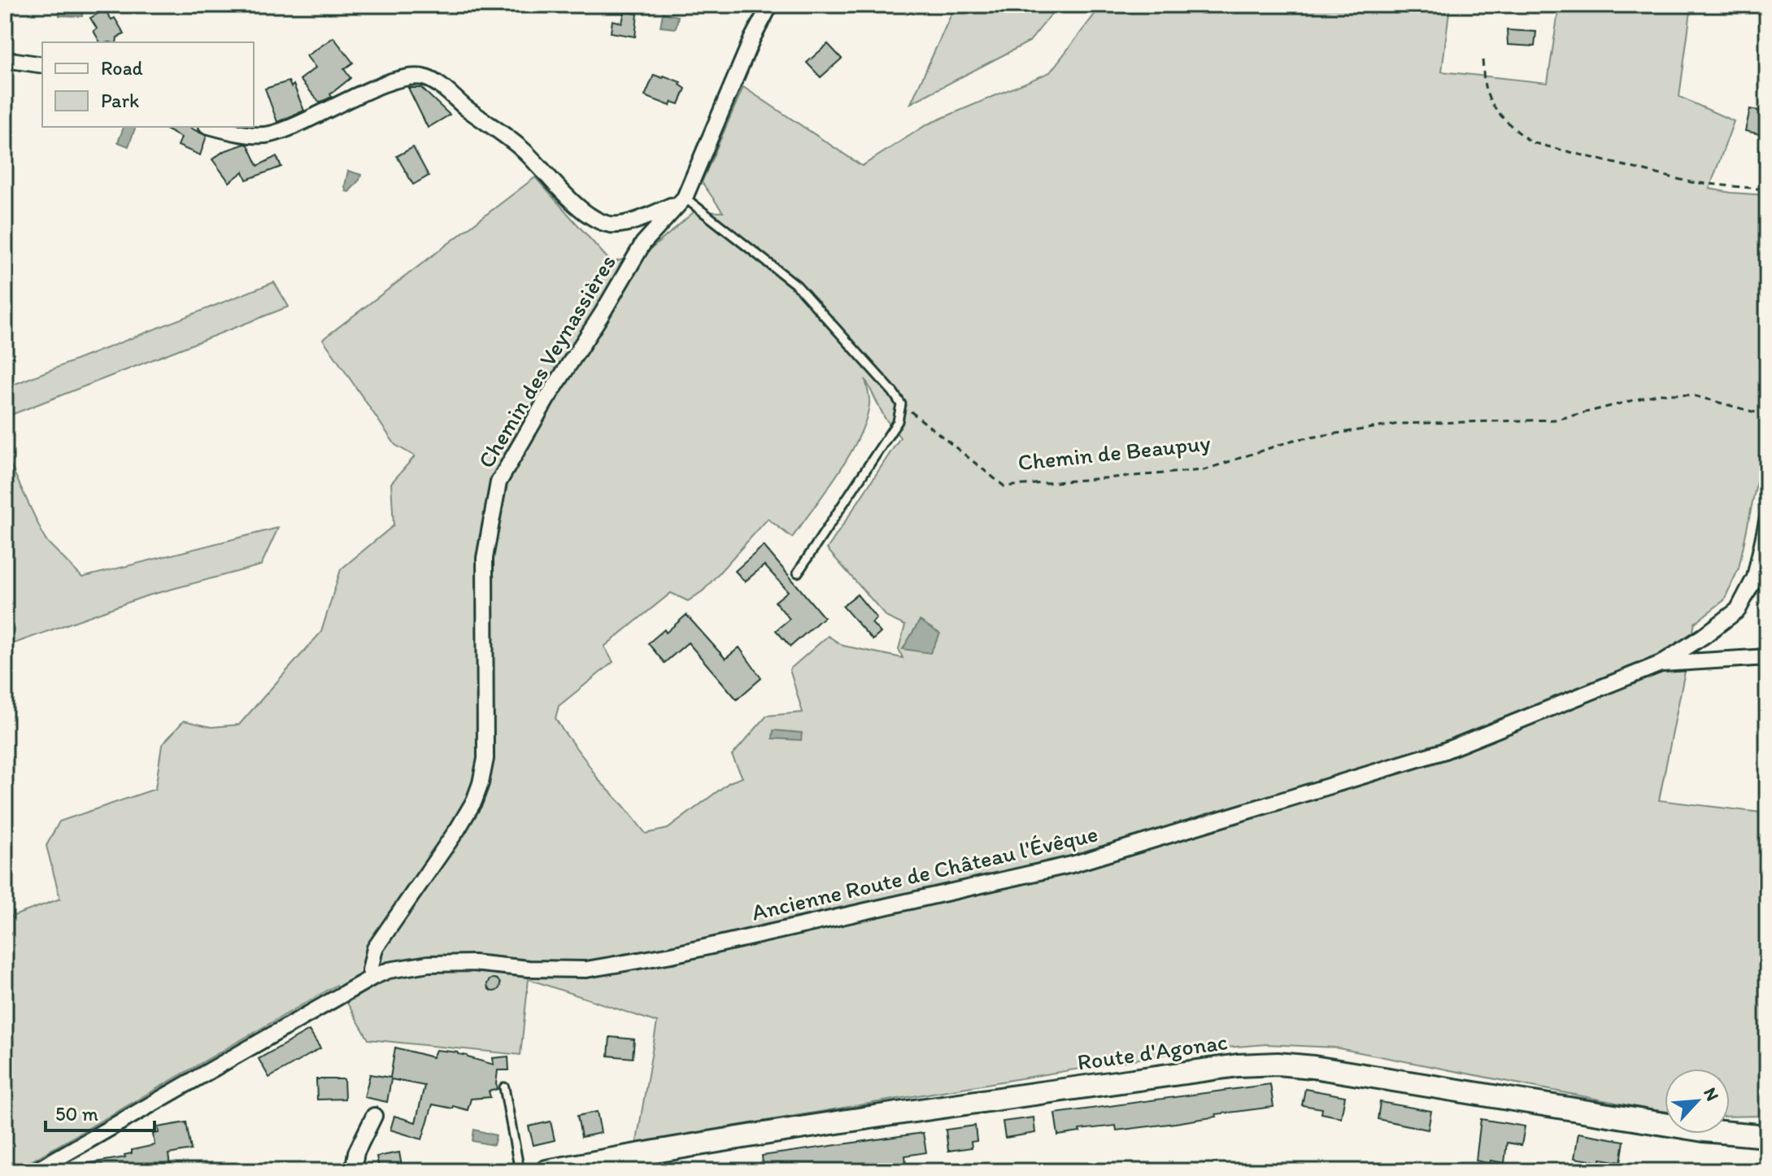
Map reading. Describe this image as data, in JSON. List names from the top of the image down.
{
  "streets": {
    "main road": ["Route d'Agonac"],
    "street": ["Chemin des Veynassières", "Ancienne Route de Château l'Évêque"],
    "path": ["Chemin de Beaupuy"]
  },
  "crossings": [
    ["Chemin des Veynassières", "Ancienne Route de Château l'Évêque"]
  ],
  "legend": ["Road", "Park"],
  "scale_bar": "50 m",
  "north": "top right"
}
